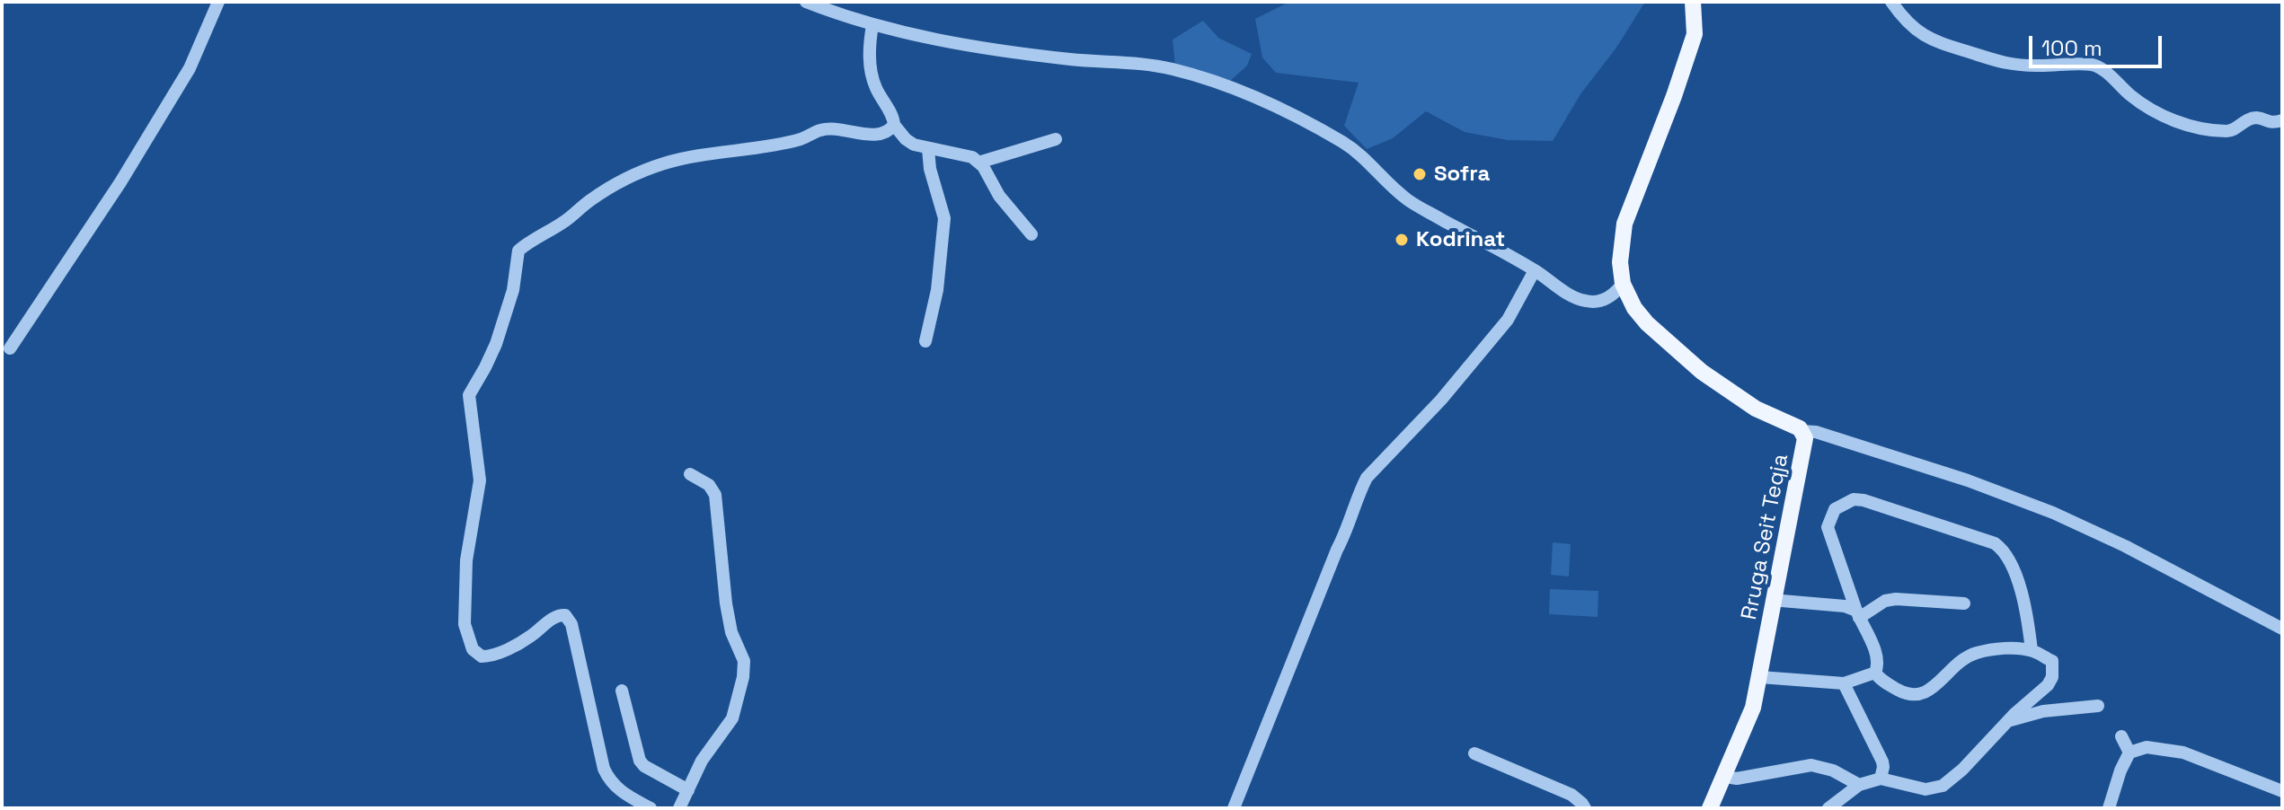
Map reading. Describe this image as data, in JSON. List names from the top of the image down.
{
  "streets": {
    "main road": ["Rruga Seit Teqja"]
  },
  "places": ["Sofra", "Kodrinat"],
  "scale_bar": "100 m"
}
